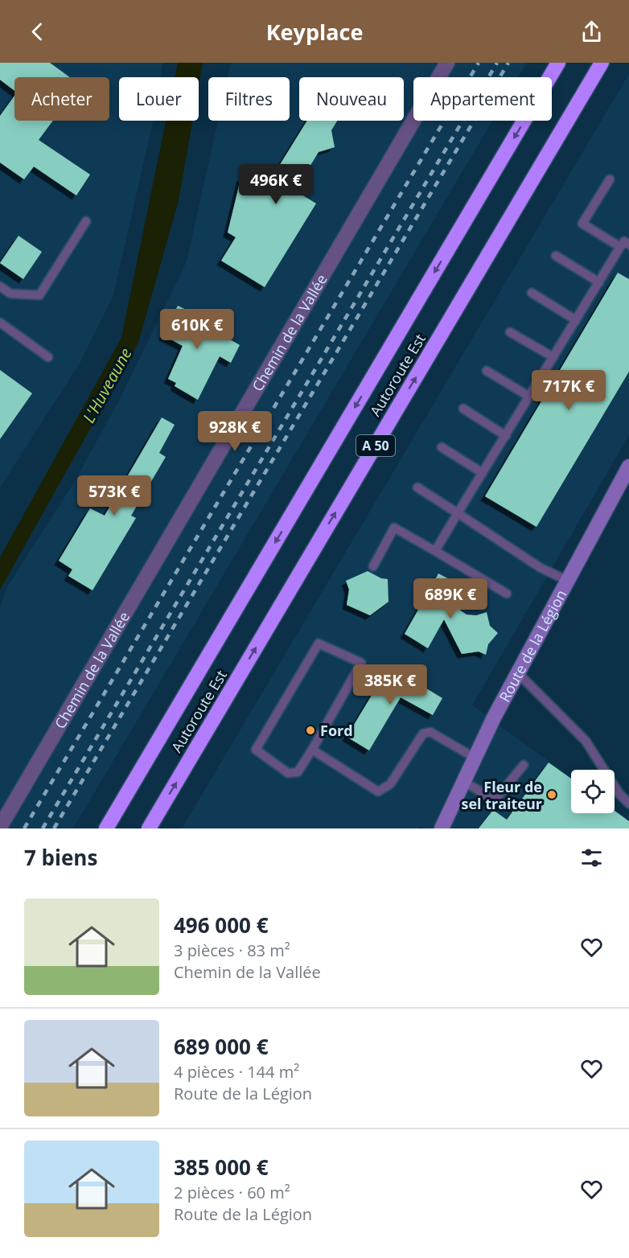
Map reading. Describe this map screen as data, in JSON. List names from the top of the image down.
{
  "streets": {
    "highway": ["Autoroute Est", "A 50"],
    "main road": ["Route de la Légion"],
    "street": ["Chemin de la Vallée"]
  },
  "water": ["L'Huveaune"],
  "places": ["Ford", "Fleur de sel traiteur"],
  "page": {
    "header": "Keyplace",
    "chip": [
      "Acheter",
      "Louer",
      "Filtres",
      "Nouveau",
      "Appartement"
    ],
    "price": [
      "496K €",
      "610K €",
      "717K €",
      "928K €",
      "573K €",
      "689K €",
      "385K €"
    ],
    "heading": "7 biens",
    "list": [
      {
        "name": "496 000 €",
        "note": "3 pièces · 83 m² · Chemin de la Vallée"
      },
      {
        "name": "689 000 €",
        "note": "4 pièces · 144 m² · Route de la Légion"
      },
      {
        "name": "385 000 €",
        "note": "2 pièces · 60 m² · Route de la Légion"
      }
    ]
  }
}
